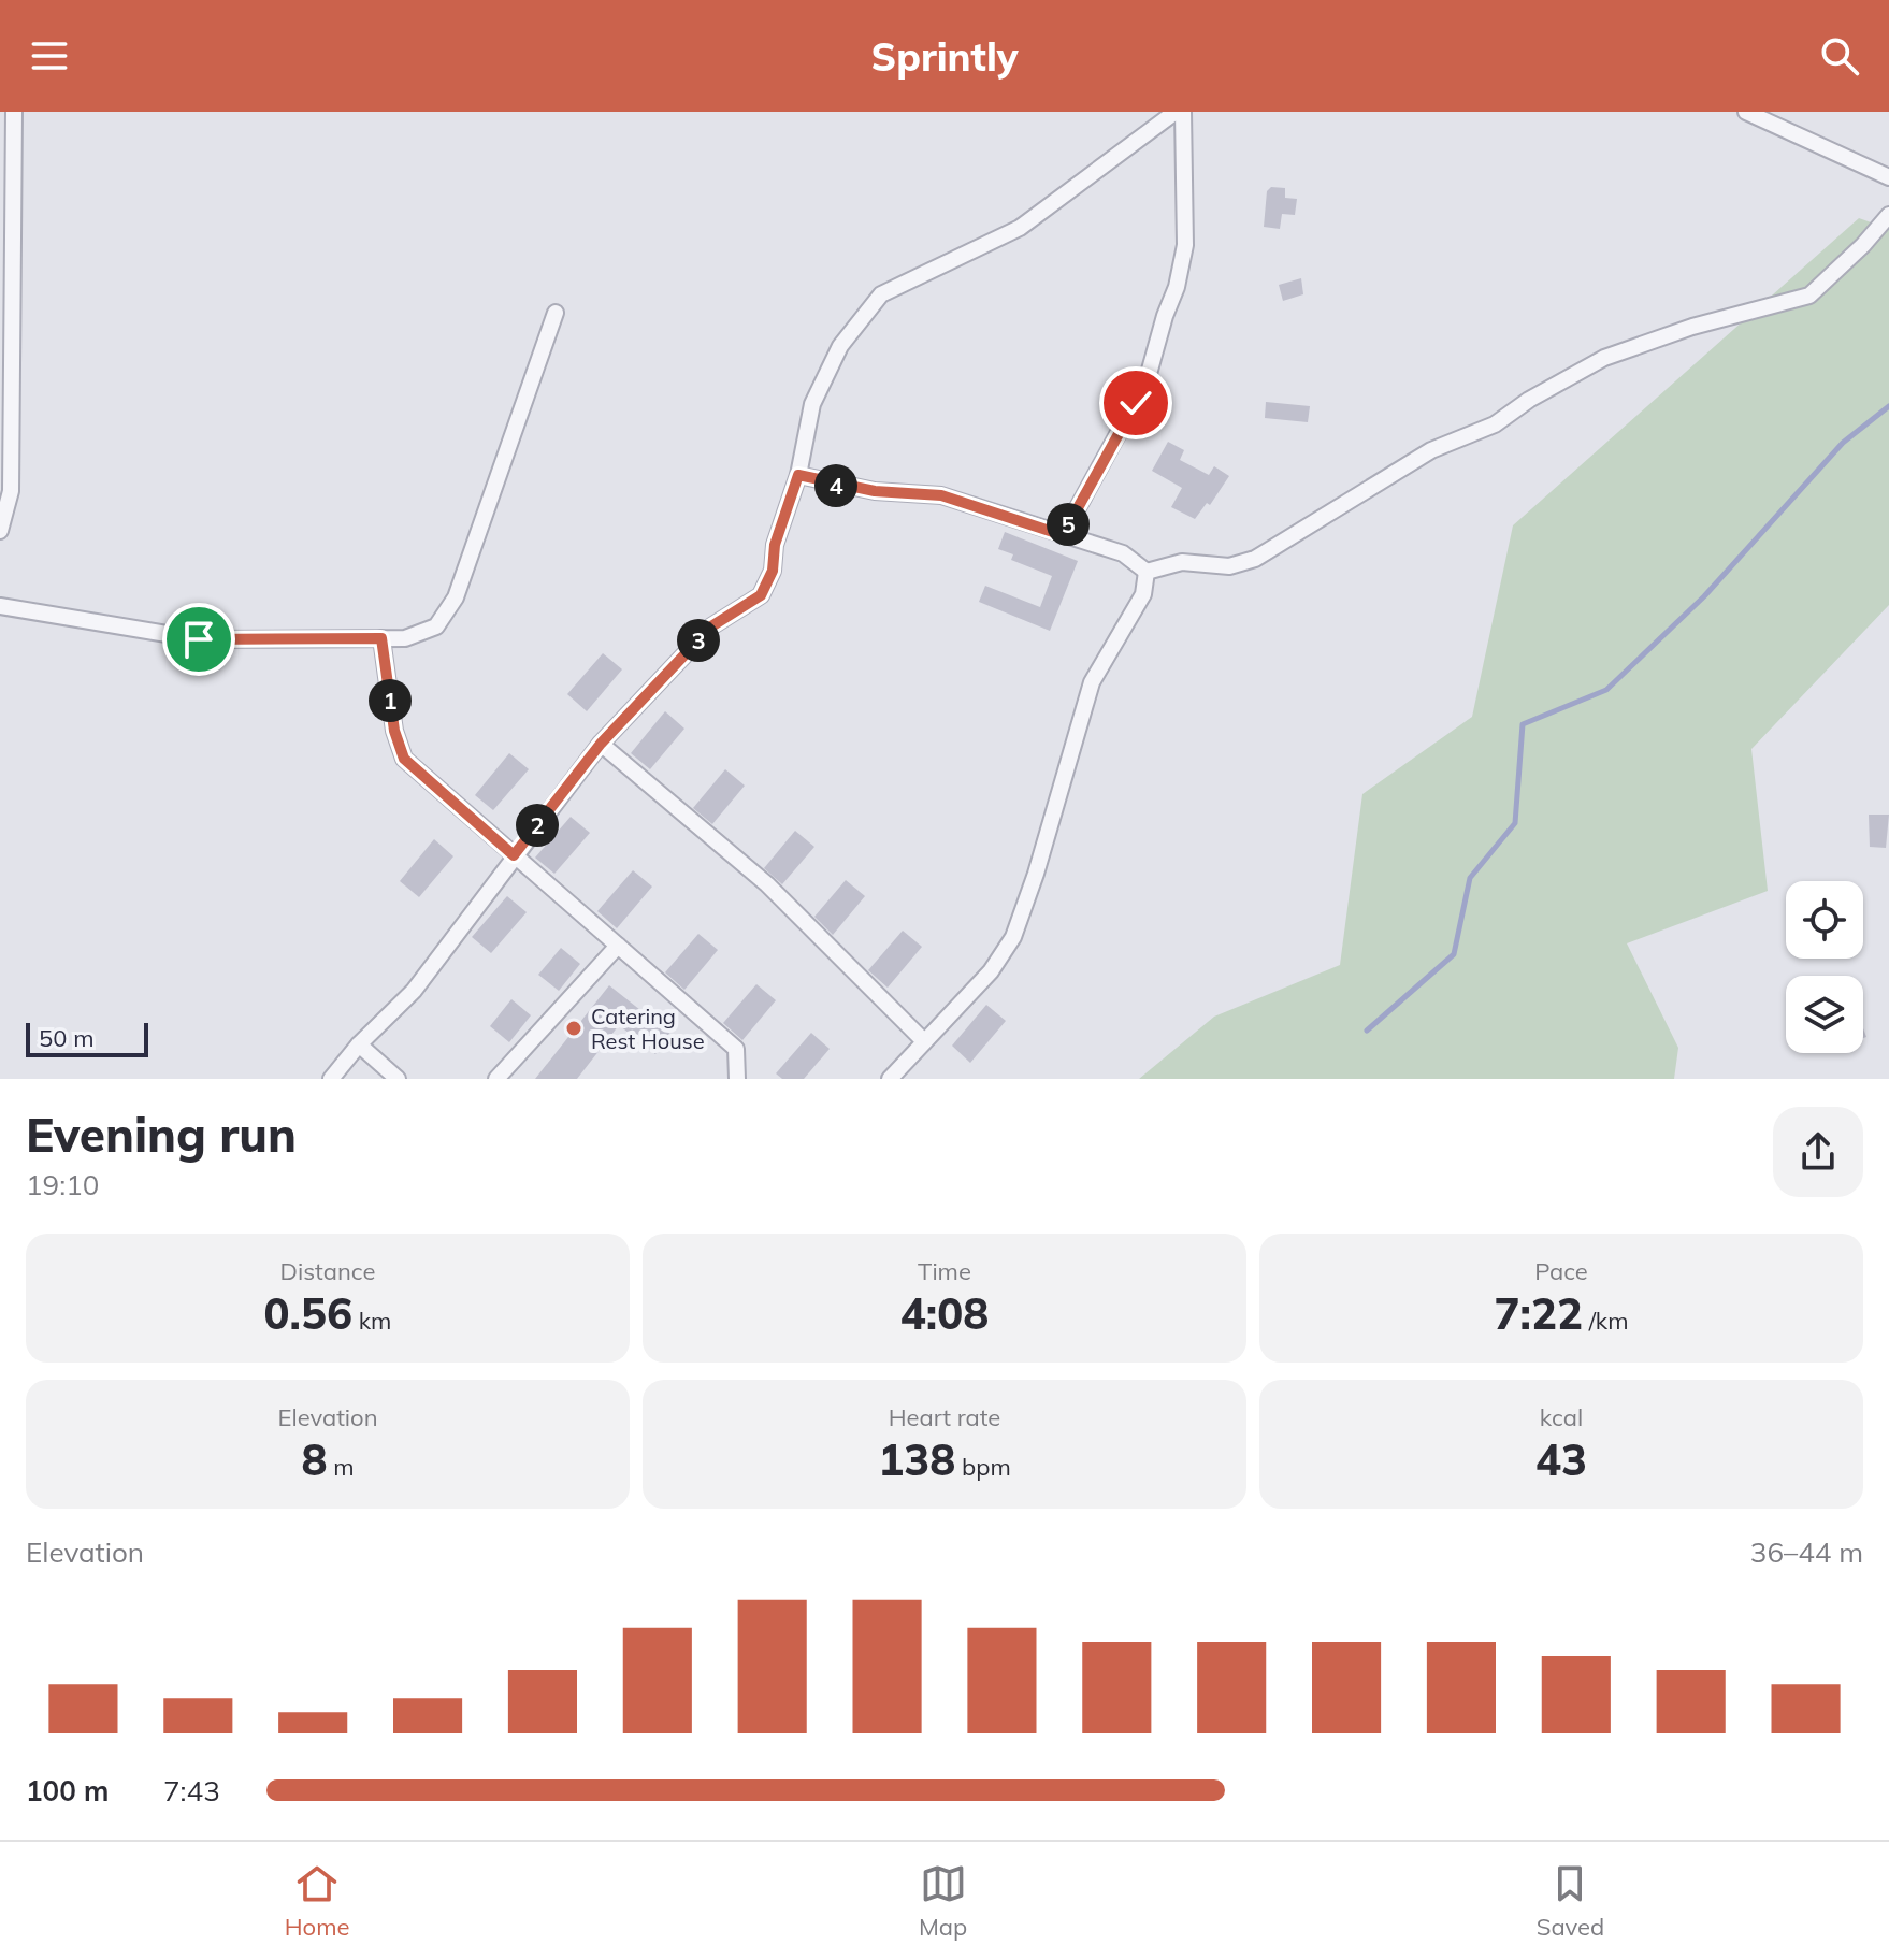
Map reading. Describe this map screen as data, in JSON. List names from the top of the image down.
{
  "places": ["Catering Rest House"],
  "scale_bar": "50 m",
  "page": {
    "header": "Sprintly",
    "pins": [
      "4",
      "5",
      "3",
      "1",
      "2"
    ],
    "scale": "50 m",
    "heading": ["Evening run", "19:10"],
    "stats": [
      ["Distance", "0.56 km"],
      ["Time", "4:08"],
      ["Pace", "7:22 /km"],
      ["Elevation", "8 m"],
      ["Heart rate", "138 bpm"],
      ["kcal", "43"]
    ],
    "chart": ["Elevation", "36–44 m"],
    "list": [
      {
        "name": "100 m",
        "note": "7:43"
      }
    ],
    "tabs": ["Home", "Map", "Saved"]
  }
}
